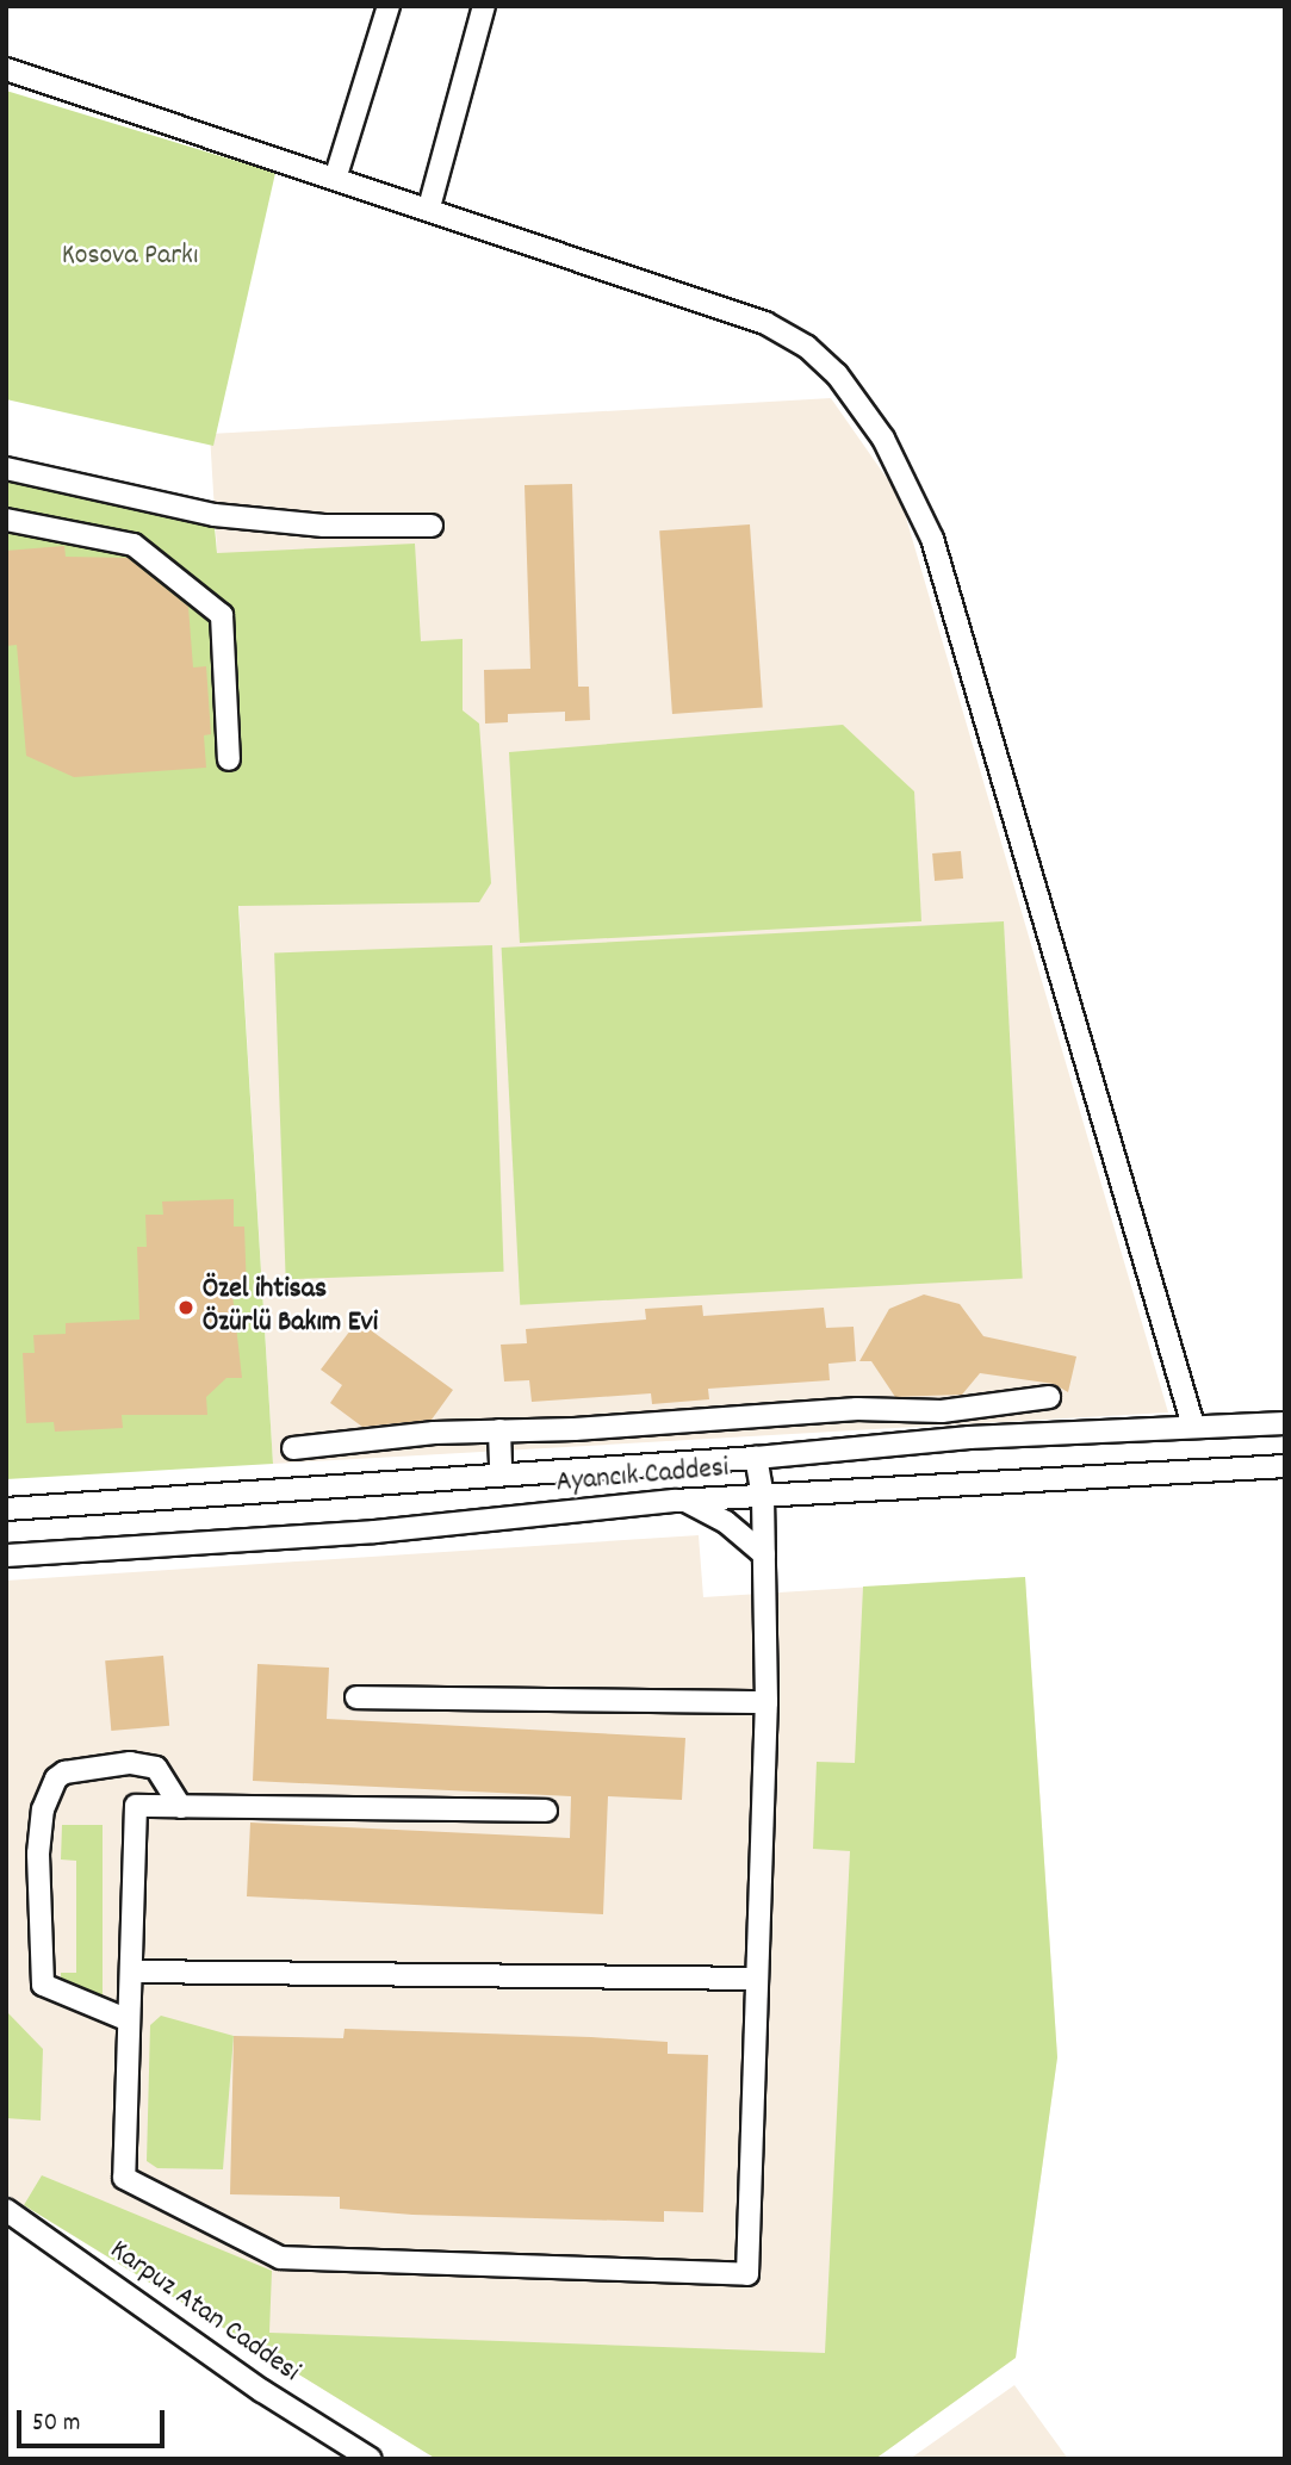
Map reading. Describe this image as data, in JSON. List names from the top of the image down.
{
  "streets": {
    "street": ["Ayancık Caddesi", "Karpuz Atan Caddesi"]
  },
  "parks": ["Kosova Parkı"],
  "places": ["Özel ihtisas Özürlü Bakım Evi"],
  "scale_bar": "50 m"
}
